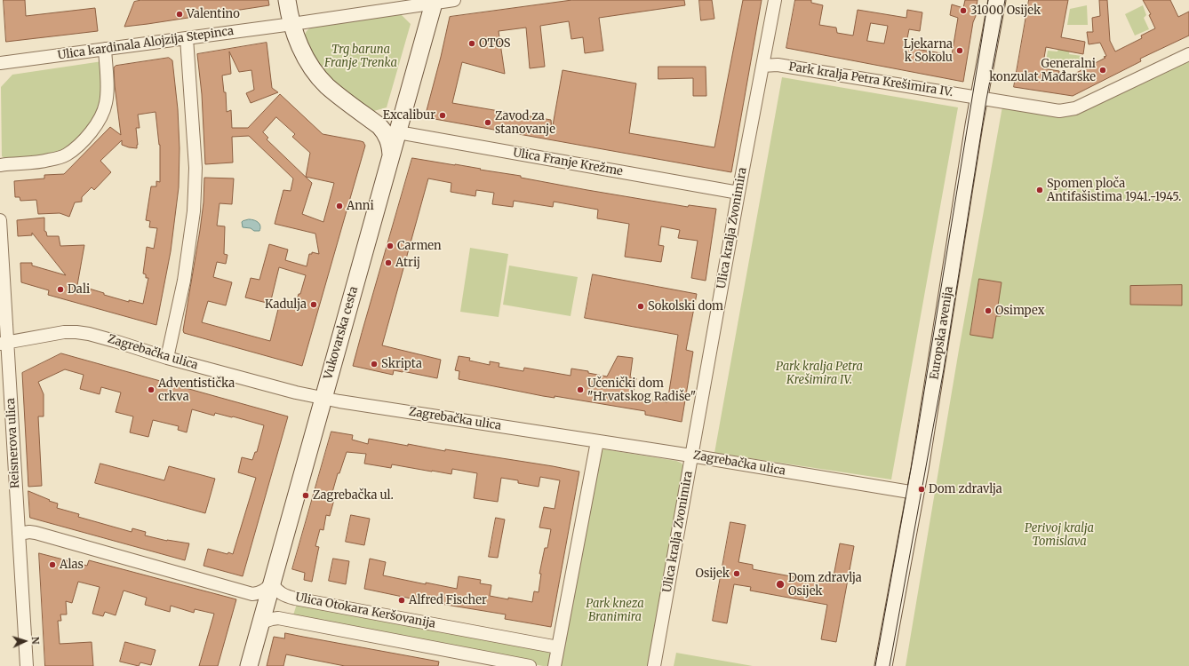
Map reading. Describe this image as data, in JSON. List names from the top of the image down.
{
  "streets": {
    "street": [
      "Ulica kardinala Alojzija Stepinca",
      "Park kralja Petra Krešimira IV.",
      "Ulica Franje Krežme",
      "Ulica kralja Zvonimira",
      "Vukovarska cesta",
      "Europska avenija",
      "Zagrebačka ulica",
      "Reisnerova ulica",
      "Ulica Otokara Keršovanija"
    ]
  },
  "crossings": [
    ["Park kralja Petra Krešimira IV.", "Ulica kralja Zvonimira"],
    ["Park kralja Petra Krešimira IV.", "Europska avenija"],
    ["Ulica Franje Krežme", "Ulica kralja Zvonimira"],
    ["Ulica Franje Krežme", "Vukovarska cesta"],
    ["Ulica kralja Zvonimira", "Zagrebačka ulica"],
    ["Vukovarska cesta", "Zagrebačka ulica"],
    ["Vukovarska cesta", "Ulica Otokara Keršovanija"],
    ["Europska avenija", "Zagrebačka ulica"],
    ["Zagrebačka ulica", "Reisnerova ulica"]
  ],
  "parks": [
    "Trg baruna Franje Trenka",
    "Park kralja Petra Krešimira IV.",
    "Perivoj kralja Tomislava",
    "Park kneza Branimira"
  ],
  "places": [
    "31000 Osijek",
    "Valentino",
    "OTOS",
    "Ljekarna k Sokolu",
    "Generalni konzulat Mađarske",
    "Excalibur",
    "Zavod za stanovanje",
    "Spomen ploča Antifašistima 1941.-1945.",
    "Anni",
    "Carmen",
    "Atrij",
    "Dali",
    "Kadulja",
    "Sokolski dom",
    "Osimpex",
    "Skripta",
    "Adventistička crkva",
    "Učenički dom \"Hrvatskog Radiše\"",
    "Dom zdravlja",
    "Zagrebačka ul.",
    "Alas",
    "Osijek",
    "Dom zdravlja Osijek",
    "Alfred Fischer"
  ],
  "north": "right"
}
